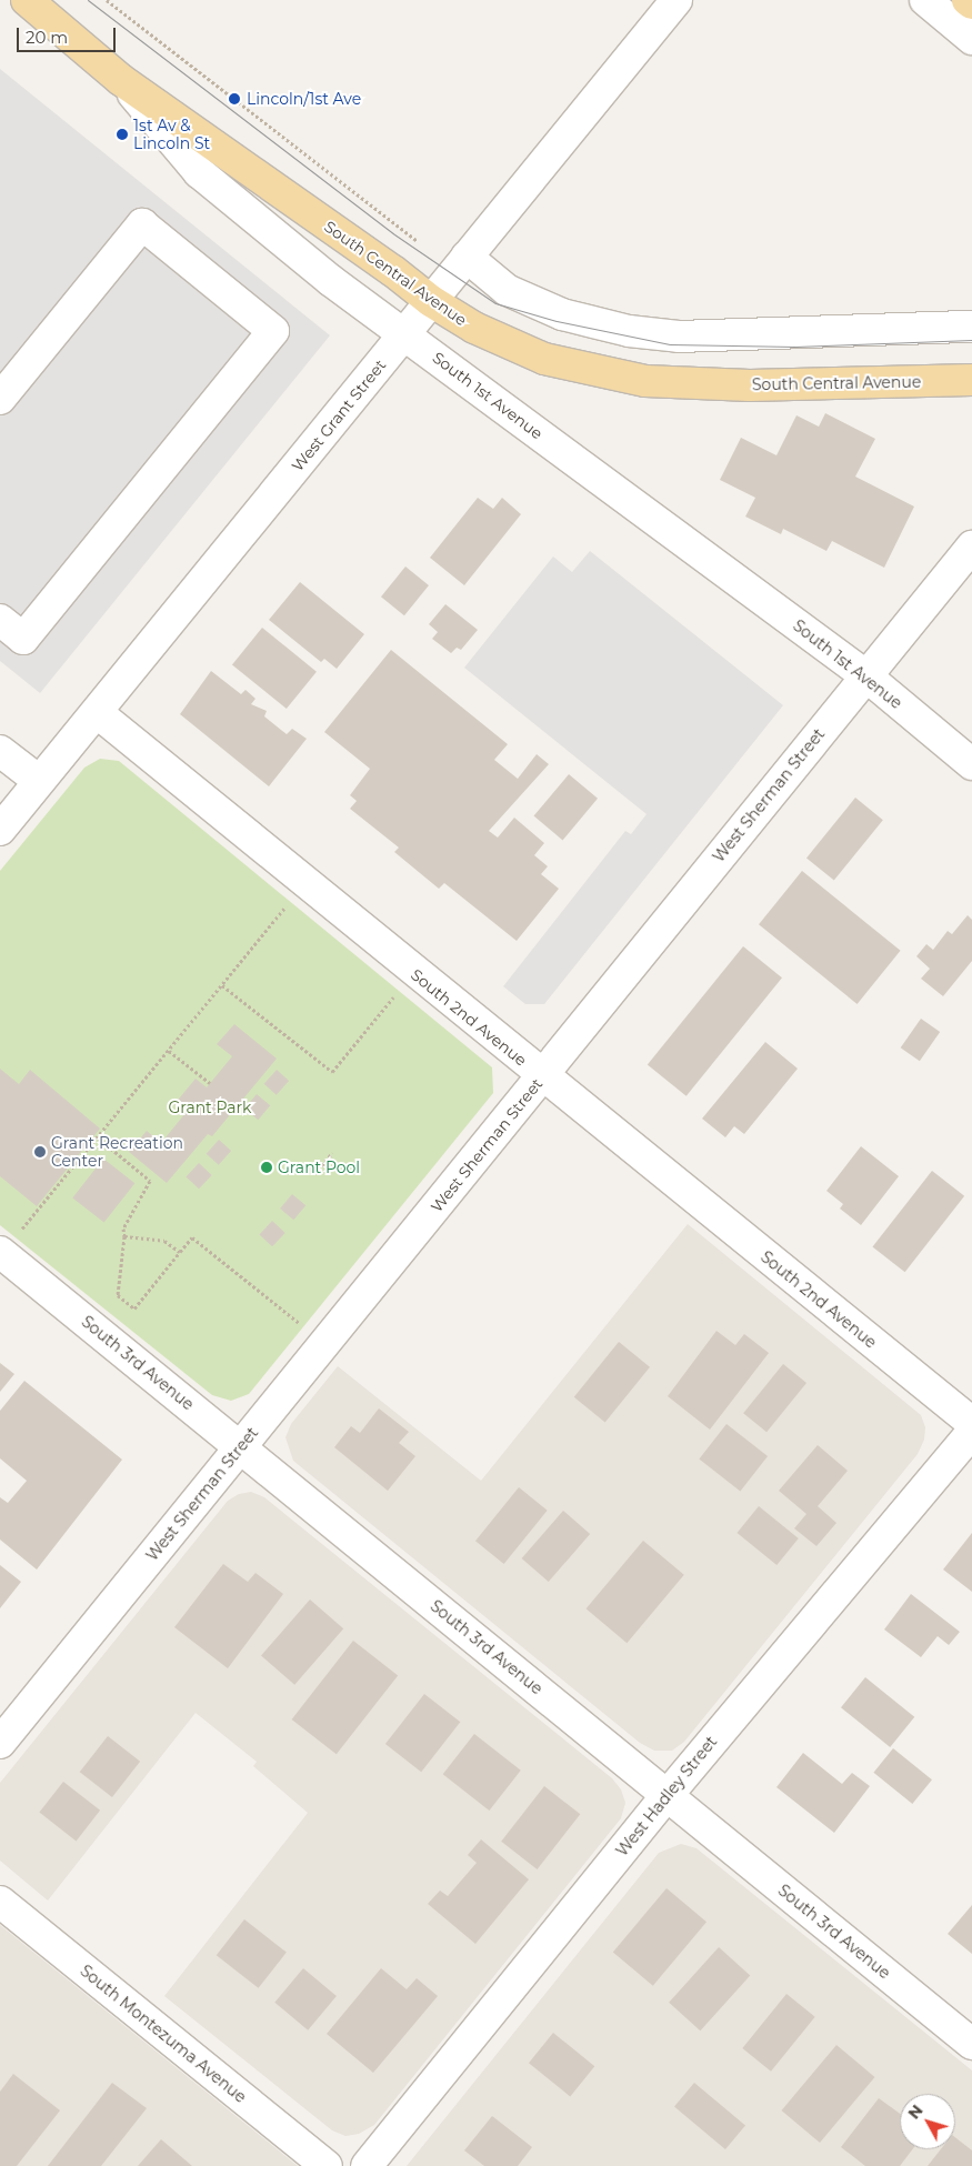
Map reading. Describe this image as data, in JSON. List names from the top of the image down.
{
  "streets": {
    "main road": ["South Central Avenue", "South 1st Avenue"],
    "street": [
      "West Grant Street",
      "West Sherman Street",
      "South 2nd Avenue",
      "South 3rd Avenue",
      "West Hadley Street",
      "South Montezuma Avenue"
    ]
  },
  "crossings": [
    ["South Central Avenue", "South 1st Avenue"],
    ["South Central Avenue", "West Grant Street"],
    ["South 1st Avenue", "West Grant Street"],
    ["South 1st Avenue", "West Sherman Street"],
    ["West Grant Street", "South 2nd Avenue"],
    ["West Sherman Street", "South 2nd Avenue"],
    ["West Sherman Street", "South 3rd Avenue"],
    ["South 3rd Avenue", "West Hadley Street"]
  ],
  "parks": ["Grant Park"],
  "places": [
    "Lincoln/1st Ave",
    "1st Av & Lincoln St",
    "Grant Recreation Center",
    "Grant Pool"
  ],
  "scale_bar": "20 m",
  "north": "top left"
}
